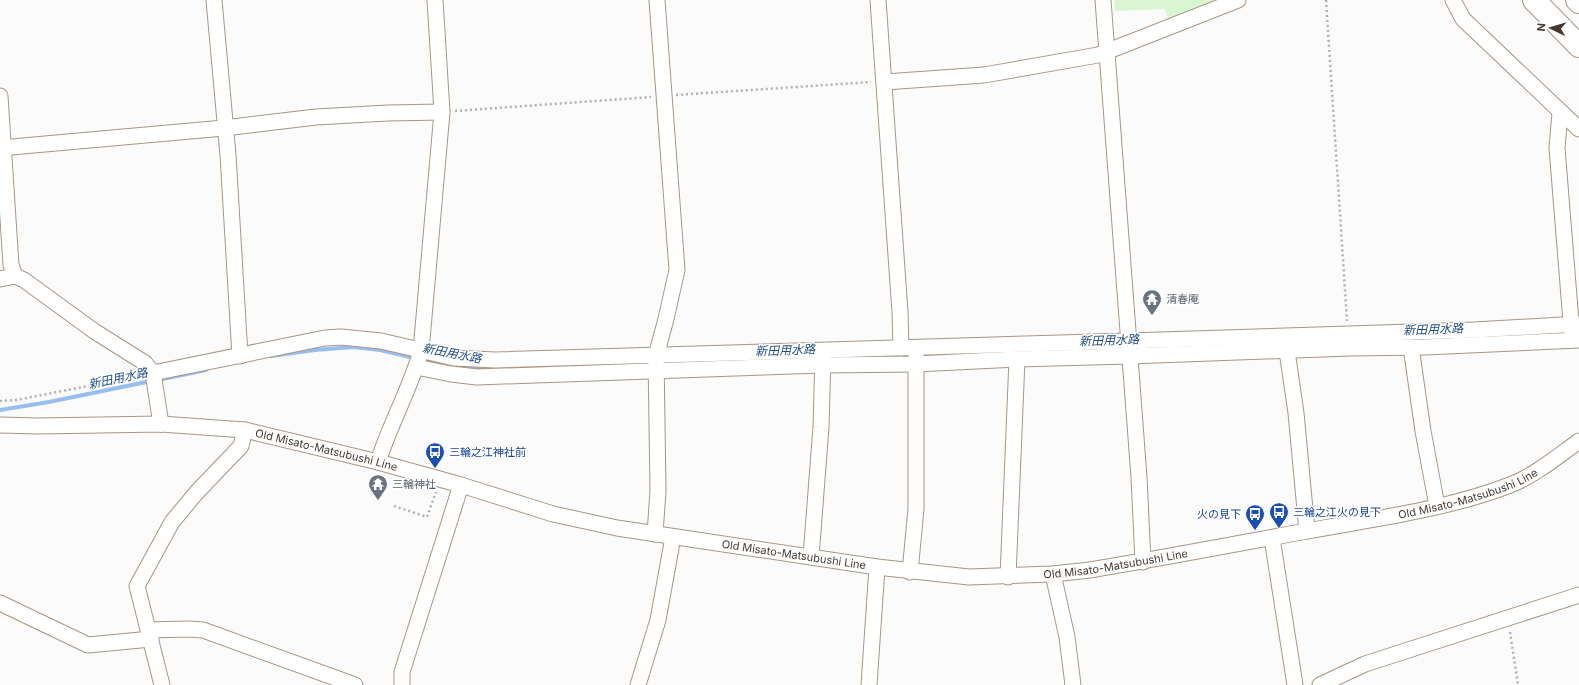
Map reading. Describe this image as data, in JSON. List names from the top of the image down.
{
  "streets": {
    "street": ["Old Misato-Matsubushi Line"]
  },
  "water": ["新田用水路"],
  "places": {
    "temple": ["清春庵", "三輪神社"],
    "bus stop": ["三輪之江神社前", "三輪之江火の見下", "火の見下"]
  },
  "north": "left"
}
